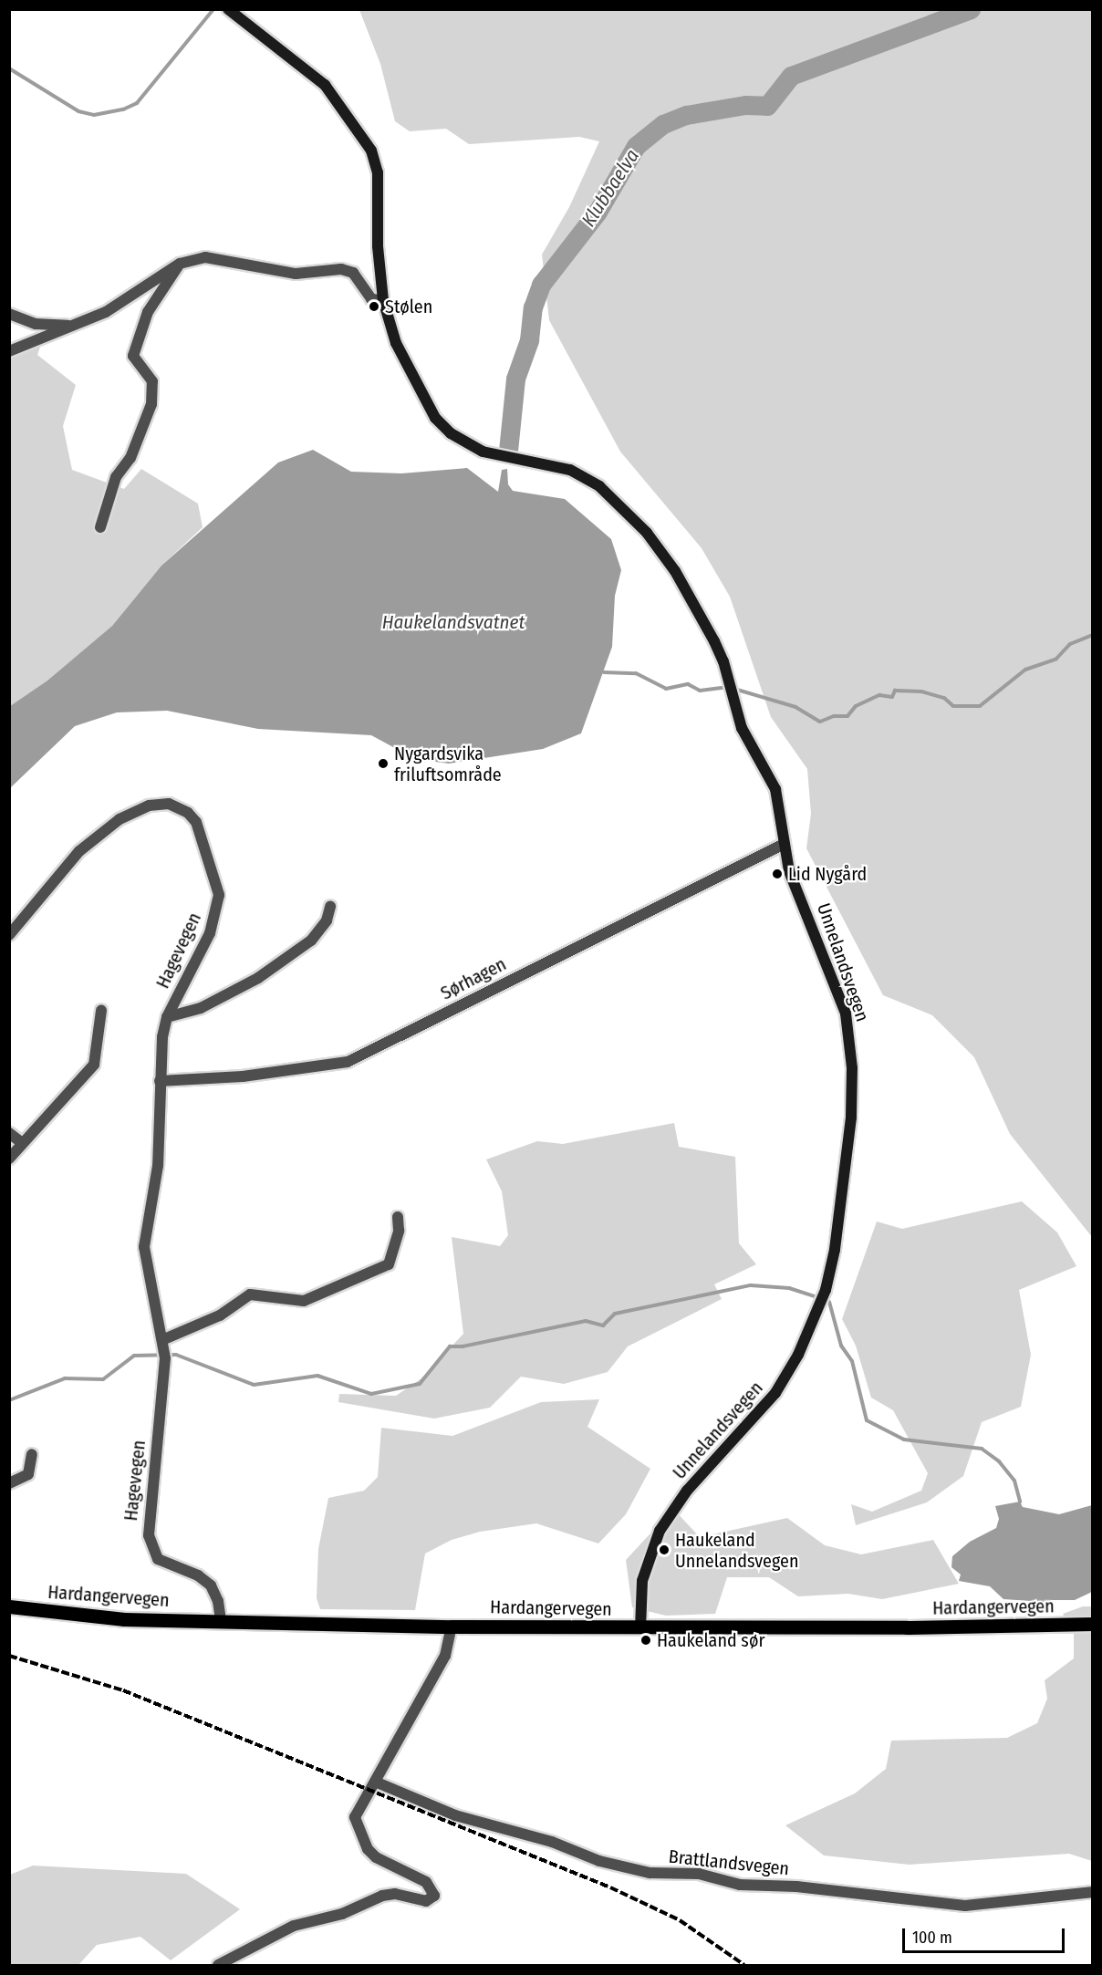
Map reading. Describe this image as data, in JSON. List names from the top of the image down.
{
  "streets": {
    "main road": ["Unnelandsvegen", "Hardangervegen"],
    "street": ["Hagevegen", "Sørhagen", "Brattlandsvegen"]
  },
  "crossings": [
    ["Hagevegen", "Sørhagen"],
    ["Hagevegen", "Hardangervegen"],
    ["Unnelandsvegen", "Sørhagen"],
    ["Unnelandsvegen", "Hardangervegen"]
  ],
  "water": ["Klubbaelva", "Haukelandsvatnet"],
  "places": [
    "Stølen",
    "Nygardsvika friluftsområde",
    "Lid Nygård",
    "Haukeland Unnelandsvegen",
    "Haukeland sør"
  ],
  "scale_bar": "100 m"
}
